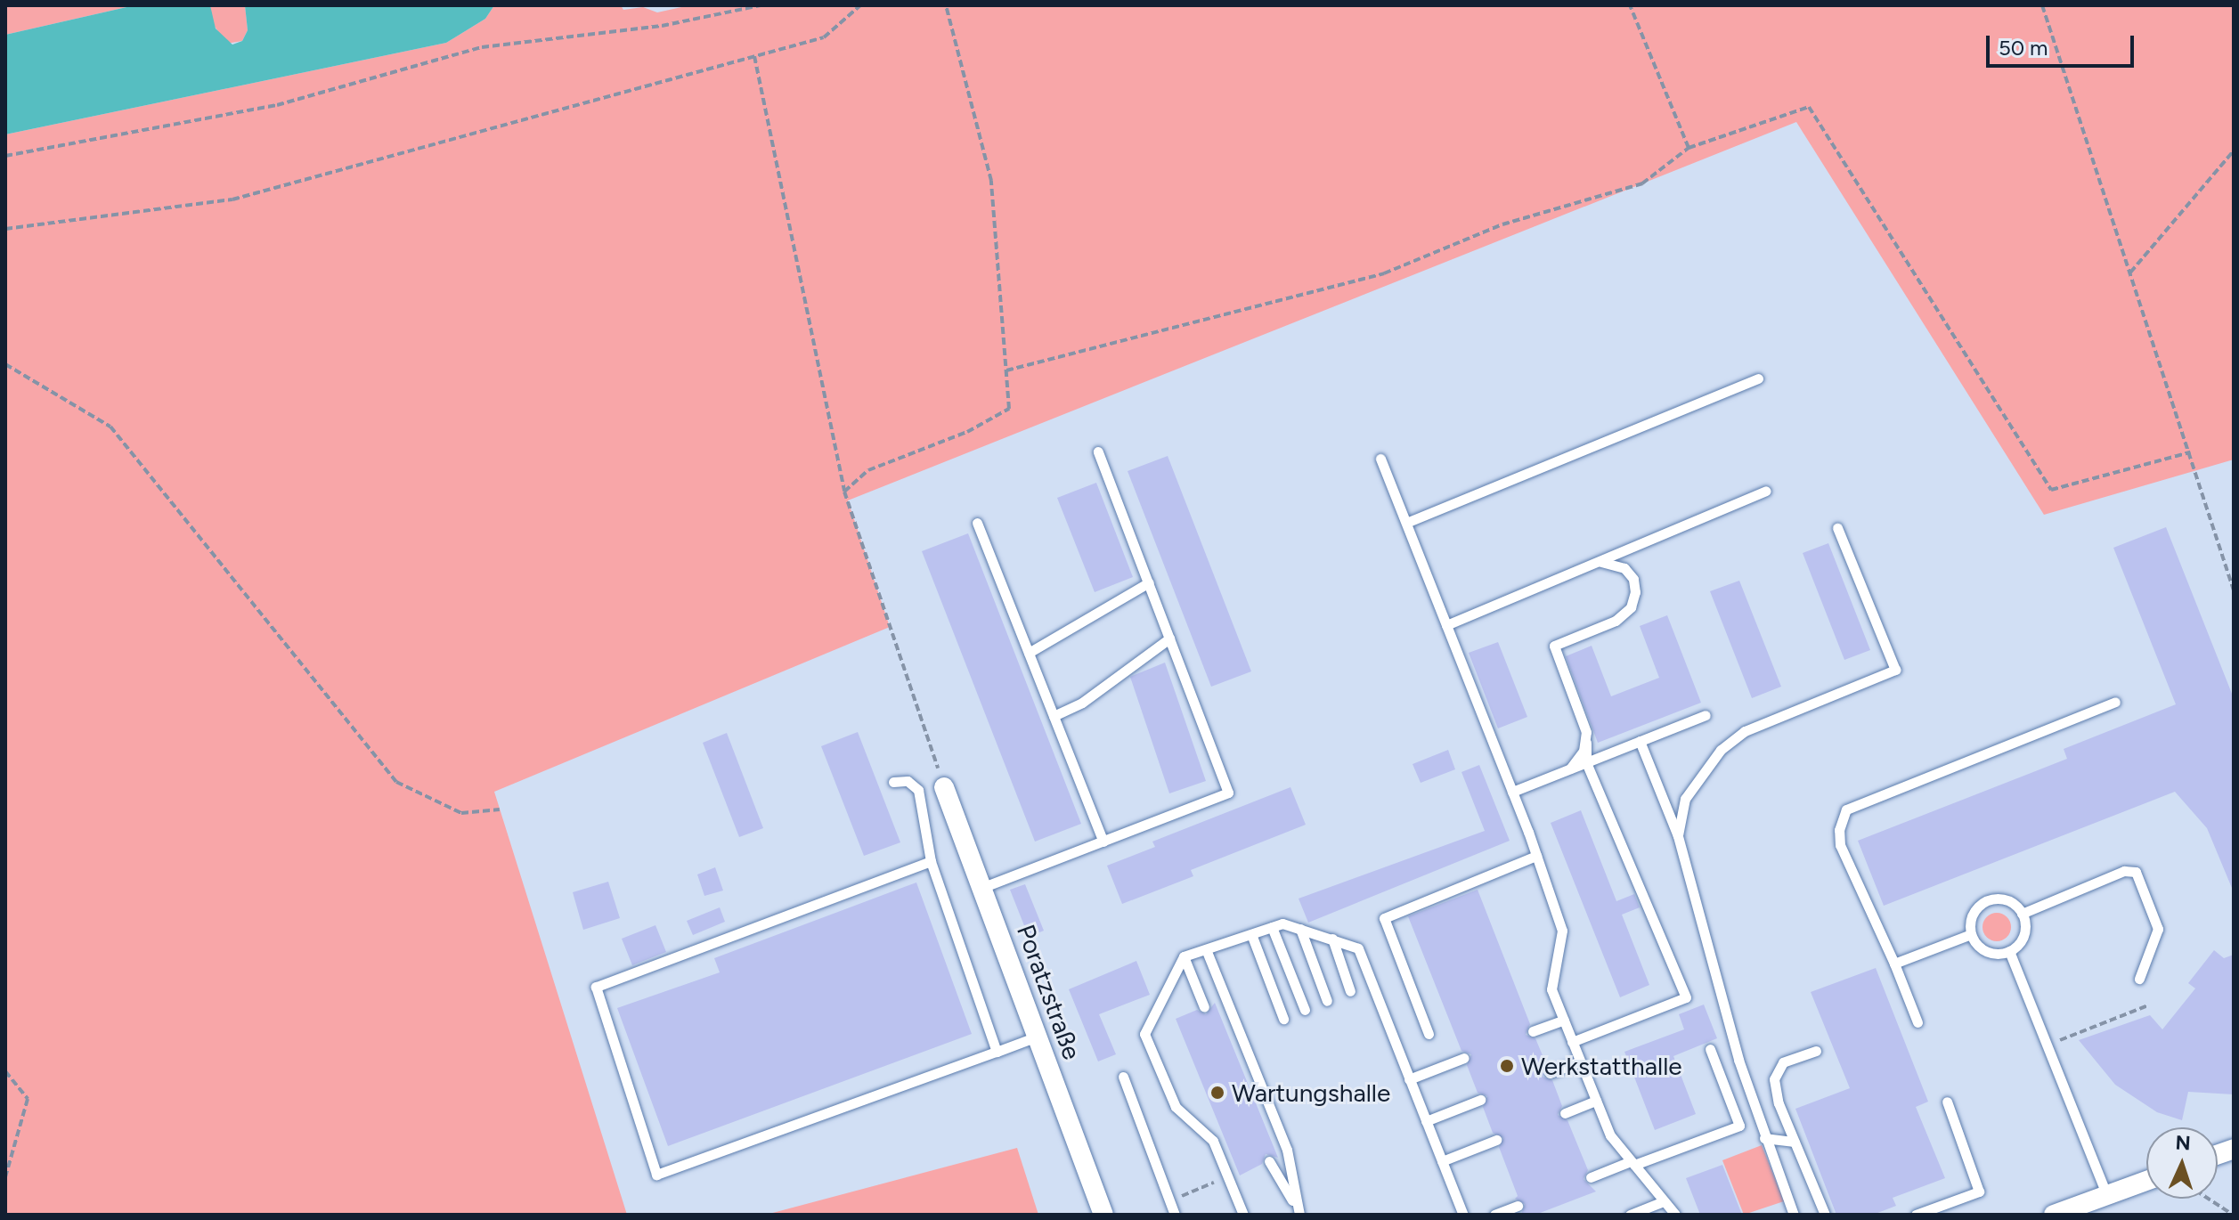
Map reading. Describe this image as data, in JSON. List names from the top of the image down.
{
  "streets": {
    "street": ["Poratzstraße"]
  },
  "places": ["Werkstatthalle", "Wartungshalle"],
  "scale_bar": "50 m",
  "north": "top"
}
